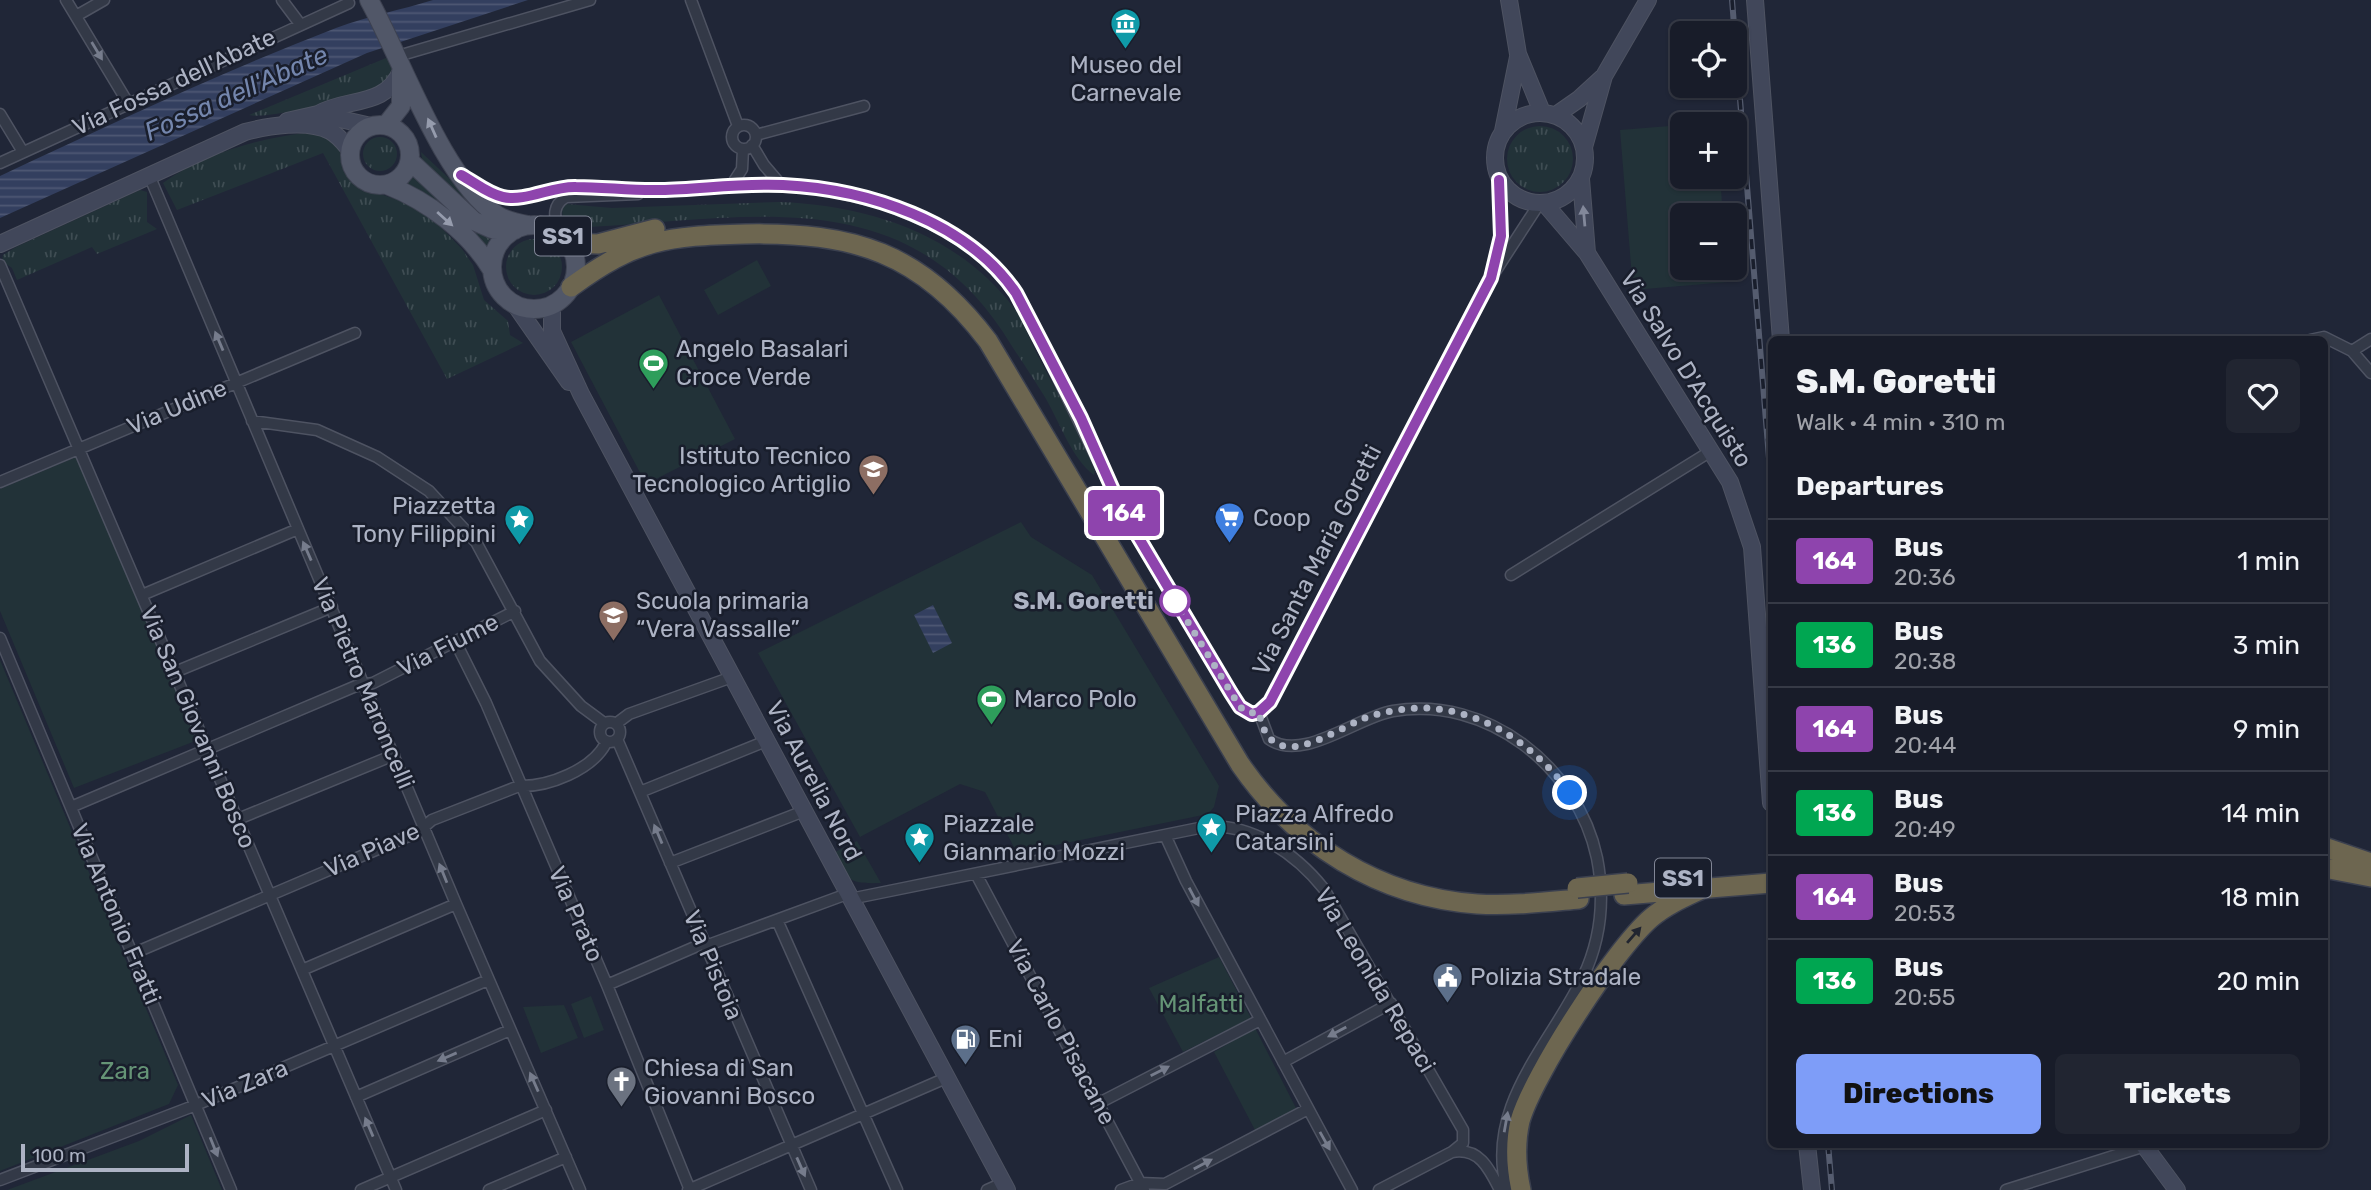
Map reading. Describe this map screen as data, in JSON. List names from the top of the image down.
{
  "streets": {
    "highway": ["SS1"],
    "street": [
      "Via Fossa dell'Abate",
      "Via Salvo D'Acquisto",
      "Via Udine",
      "Via Santa Maria Goretti",
      "Via Fiume",
      "Via Pietro Maroncelli",
      "Via San Giovanni Bosco",
      "Via Aurelia Nord",
      "Via Piave",
      "Via Antonio Fratti",
      "Via Prato",
      "Via Pistoia",
      "Via Leonida Repaci",
      "Via Carlo Pisacane",
      "Via Zara"
    ]
  },
  "crossings": [
    ["SS1", "Via Santa Maria Goretti"],
    ["SS1", "Via Aurelia Nord"],
    ["Via Salvo D'Acquisto", "Via Santa Maria Goretti"],
    ["Via Udine", "Via Pietro Maroncelli"],
    ["Via Udine", "Via San Giovanni Bosco"],
    ["Via Santa Maria Goretti", "Via Aurelia Nord"],
    ["Via Fiume", "Via Pietro Maroncelli"],
    ["Via Fiume", "Via San Giovanni Bosco"],
    ["Via Fiume", "Via Antonio Fratti"],
    ["Via Fiume", "Via Prato"],
    ["Via Pietro Maroncelli", "Via Piave"],
    ["Via Pietro Maroncelli", "Via Zara"],
    ["Via San Giovanni Bosco", "Via Piave"],
    ["Via San Giovanni Bosco", "Via Zara"],
    ["Via Aurelia Nord", "Via Leonida Repaci"],
    ["Via Piave", "Via Antonio Fratti"],
    ["Via Piave", "Via Prato"],
    ["Via Piave", "Via Pistoia"],
    ["Via Antonio Fratti", "Via Zara"],
    ["Via Prato", "Via Leonida Repaci"],
    ["Via Pistoia", "Via Leonida Repaci"],
    ["Via Leonida Repaci", "Via Carlo Pisacane"]
  ],
  "one_way": ["Via Pietro Maroncelli"],
  "water": ["Fossa dell'Abate"],
  "parks": ["Malfatti", "Zara"],
  "places": {
    "museum": ["Museo del Carnevale"],
    "sports": ["Angelo Basalari Croce Verde", "Marco Polo"],
    "school or university": ["Istituto Tecnico Tecnologico Artiglio", "Scuola primaria “Vera Vassalle”"],
    "supermarket": ["Coop"],
    "place": ["Piazzetta Tony Filippini", "Piazza Alfredo Catarsini", "Piazzale Gianmario Mozzi"],
    "other": ["S.M. Goretti"],
    "public building": ["Polizia Stradale"],
    "fuel station": ["Eni"],
    "church": ["Chiesa di San Giovanni Bosco"]
  },
  "lines": ["bus line 164"],
  "scale_bar": "100 m",
  "page": {
    "on_map": "164",
    "map_buttons": ["+", "−"],
    "heading": [
      ["S.M. Goretti", "Walk · 4 min · 310 m"],
      "Departures"
    ],
    "list": [
      {
        "mark": "164",
        "name": "Bus",
        "note": "20:36",
        "value": "1 min"
      },
      {
        "mark": "136",
        "name": "Bus",
        "note": "20:38",
        "value": "3 min"
      },
      {
        "mark": "164",
        "name": "Bus",
        "note": "20:44",
        "value": "9 min"
      },
      {
        "mark": "136",
        "name": "Bus",
        "note": "20:49",
        "value": "14 min"
      },
      {
        "mark": "164",
        "name": "Bus",
        "note": "20:53",
        "value": "18 min"
      },
      {
        "mark": "136",
        "name": "Bus",
        "note": "20:55",
        "value": "20 min"
      }
    ],
    "buttons": ["Directions", "Tickets"],
    "scale": "100 m"
  }
}
